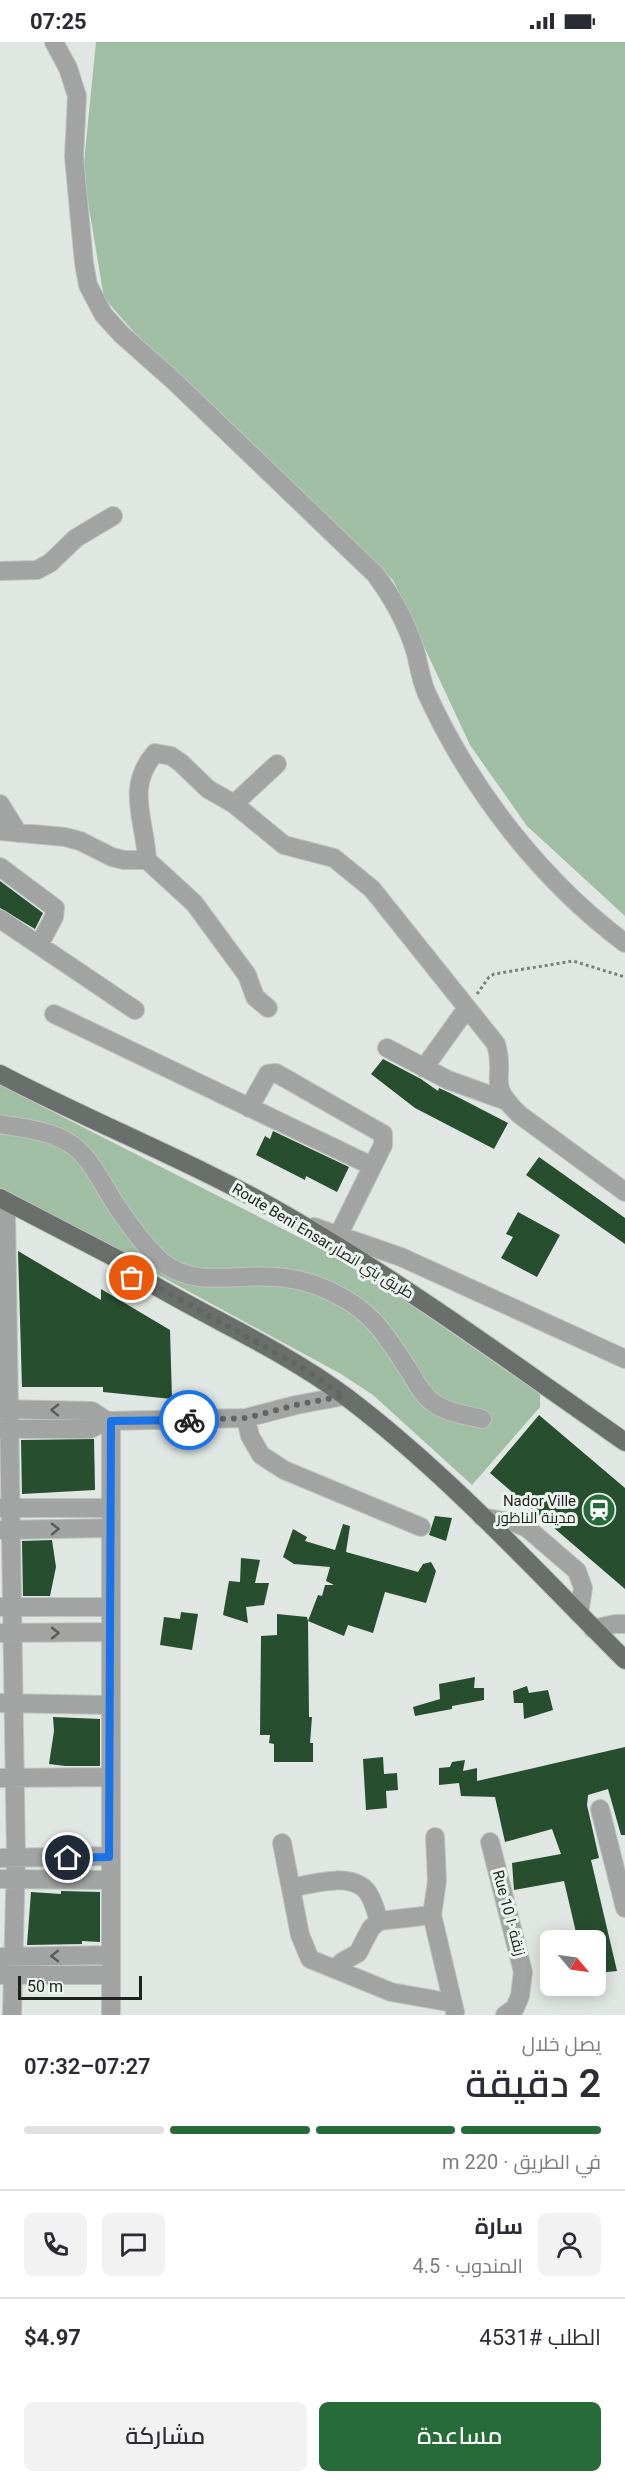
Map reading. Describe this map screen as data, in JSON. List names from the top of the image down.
{
  "streets": {
    "main road": ["Route Beni Ensar طريق بني انصار"],
    "street": ["Rue 10 زنقة ١٠"]
  },
  "places": {
    "station": ["Nador Ville مدينة الناظور"]
  },
  "scale_bar": "50 m",
  "north": "bottom right",
  "page": {
    "status": "07:25",
    "scale": "50 m",
    "heading": ["2 دقيقة", "يصل خلال", "07:27–07:32"],
    "panel": [
      "سارة",
      "المندوب · 4.5",
      "الطلب #4531",
      "$4.97"
    ],
    "bar": "في الطريق · 220 m",
    "buttons": ["مساعدة", "مشاركة"]
  }
}
